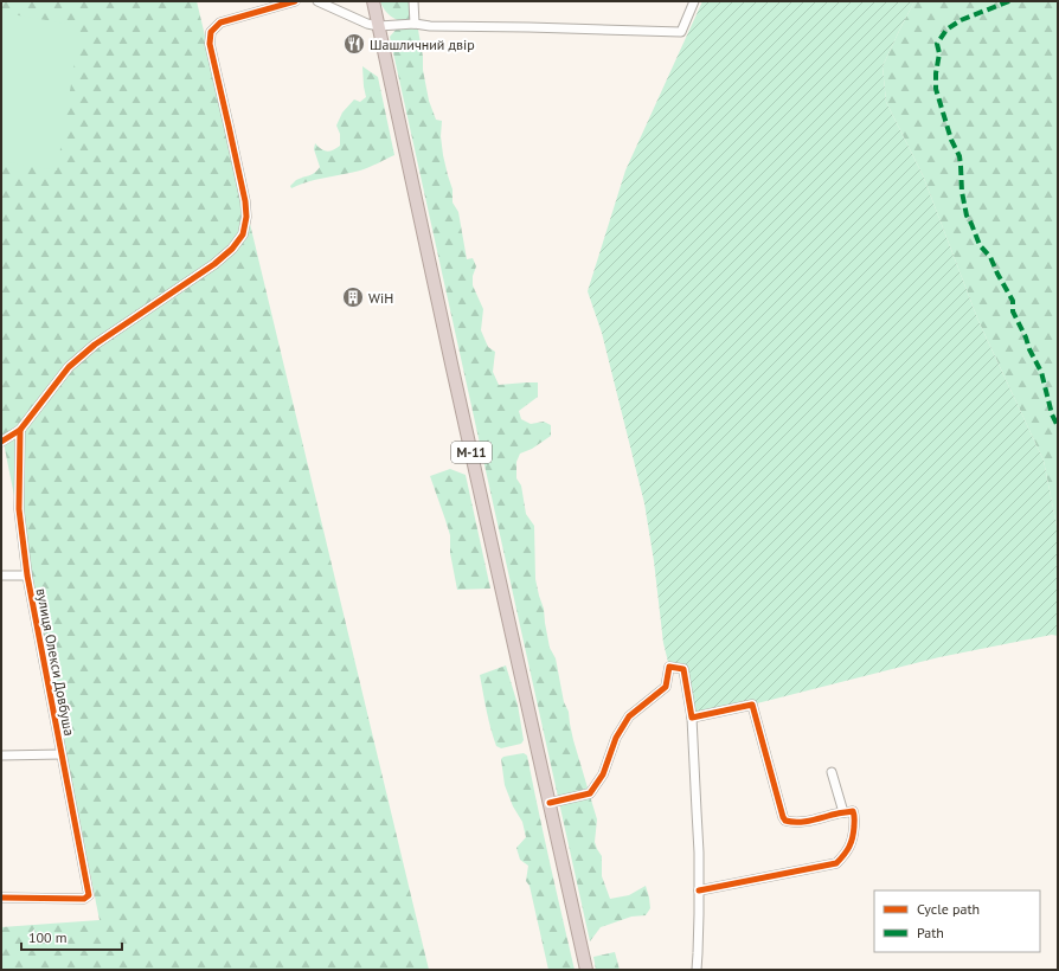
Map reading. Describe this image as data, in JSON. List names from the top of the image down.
{
  "streets": {
    "highway": ["М-11"],
    "street": ["вулиця Олекси Довбуша"]
  },
  "places": {
    "restaurant": ["Шашличний двір"],
    "building": ["WiH"]
  },
  "legend": ["Cycle path", "Path"],
  "scale_bar": "100 m"
}
